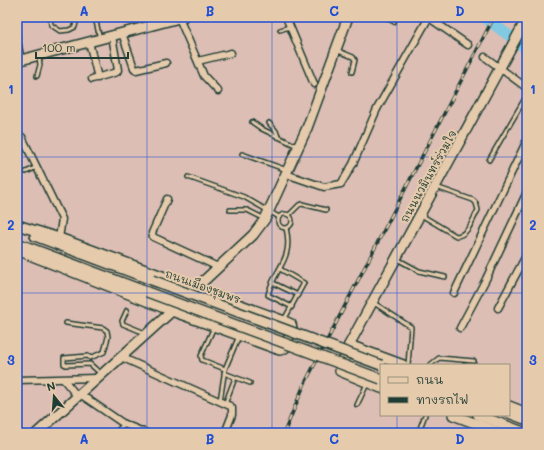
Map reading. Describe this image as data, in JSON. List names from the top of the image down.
{
  "streets": {
    "main road": ["ถนนนวมินทร์ร่วมใจ", "ถนนเมืองชุมพร"]
  },
  "legend": ["ถนน", "ทางรถไฟ"],
  "scale_bar": "100 m",
  "north": "top",
  "grid": {
    "columns": [
      "A",
      "B",
      "C",
      "D"
    ],
    "rows": ["1", "2", "3"]
  }
}
